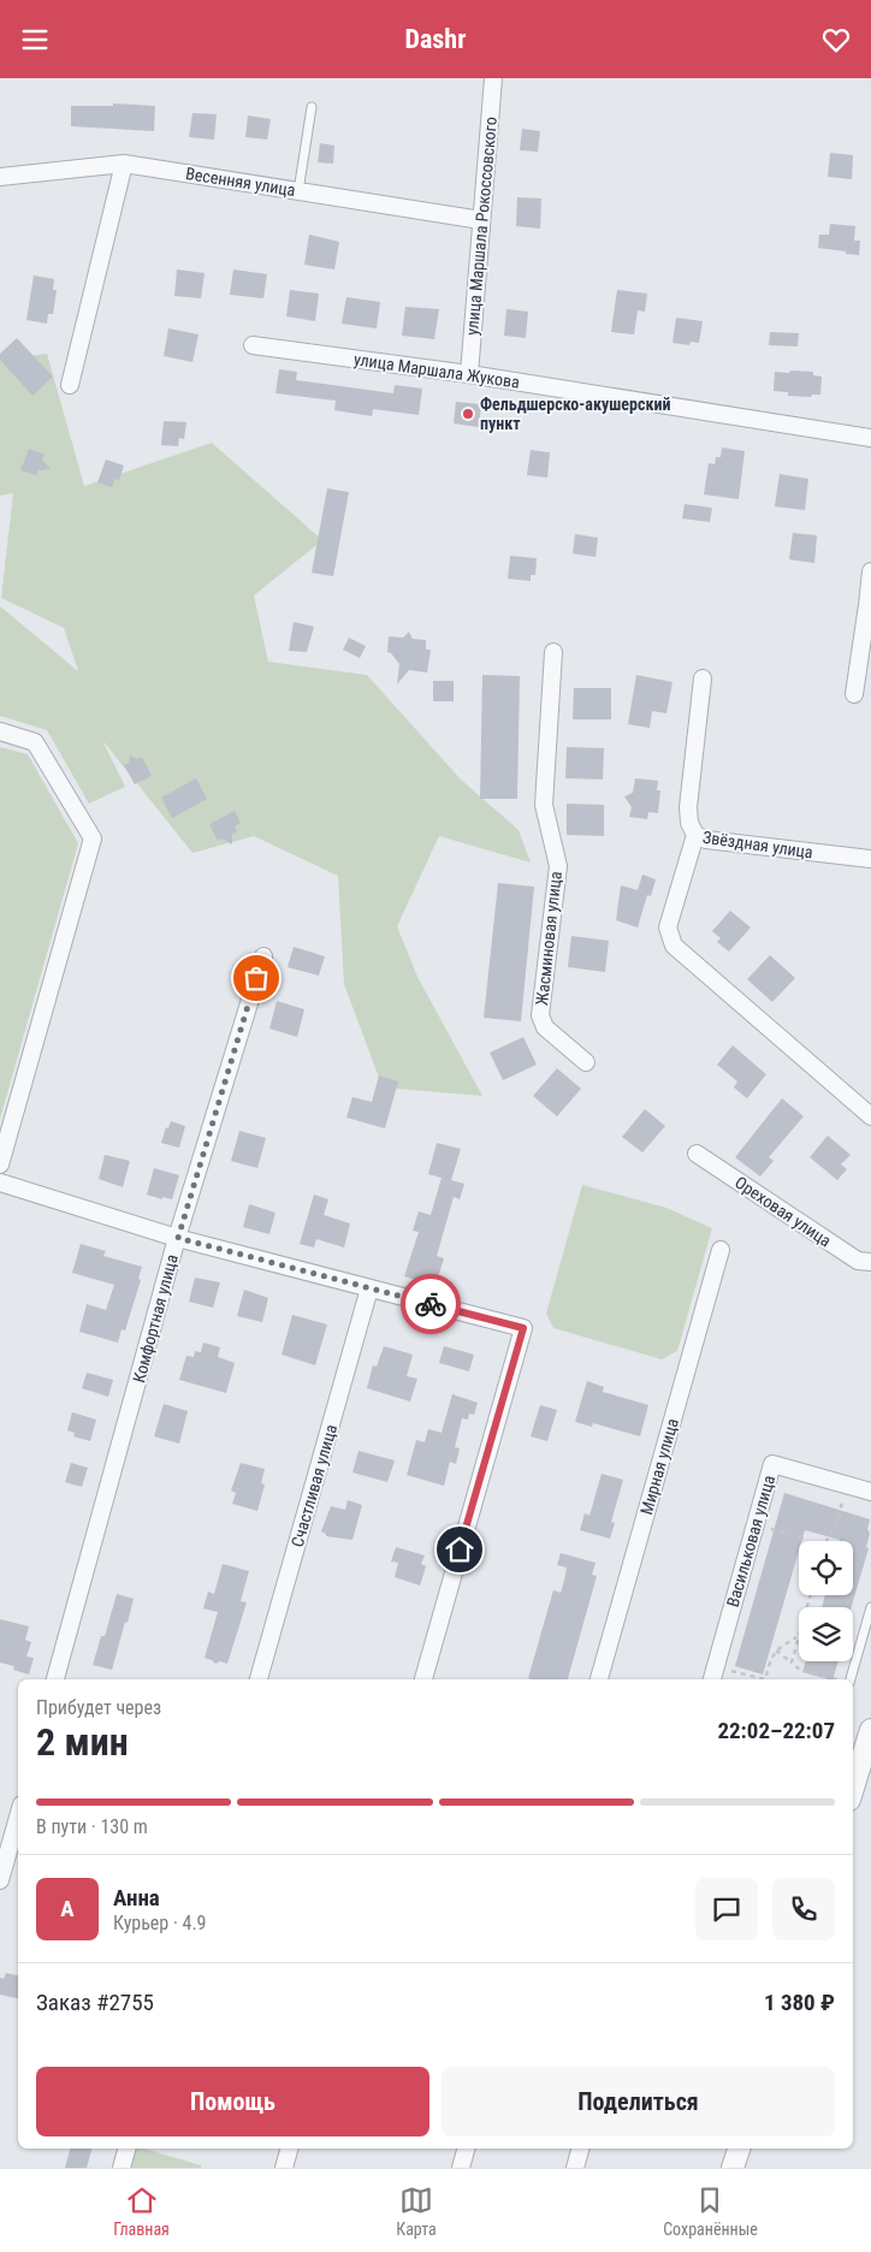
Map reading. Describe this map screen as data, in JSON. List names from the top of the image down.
{
  "streets": {
    "street": [
      "Весенняя улица",
      "улица Маршала Рокоссовского",
      "улица Маршала Жукова",
      "Звёздная улица",
      "Жасминовая улица",
      "Ореховая улица",
      "Комфортная улица",
      "Мирная улица",
      "Счастливая улица",
      "Васильковая улица"
    ]
  },
  "crossings": [
    ["Весенняя улица", "улица Маршала Рокоссовского"],
    ["улица Маршала Рокоссовского", "улица Маршала Жукова"]
  ],
  "places": ["Фельдшерско-акушерский пункт"],
  "page": {
    "header": "Dashr",
    "heading": ["2 мин", "Прибудет через", "22:02–22:07"],
    "panel": [
      "Анна",
      "Курьер · 4.9",
      "Заказ #2755",
      "1 380 ₽"
    ],
    "bar": "В пути · 130 m",
    "round": "А",
    "buttons": ["Помощь", "Поделиться"],
    "tabs": ["Главная", "Карта", "Сохранённые"]
  }
}
